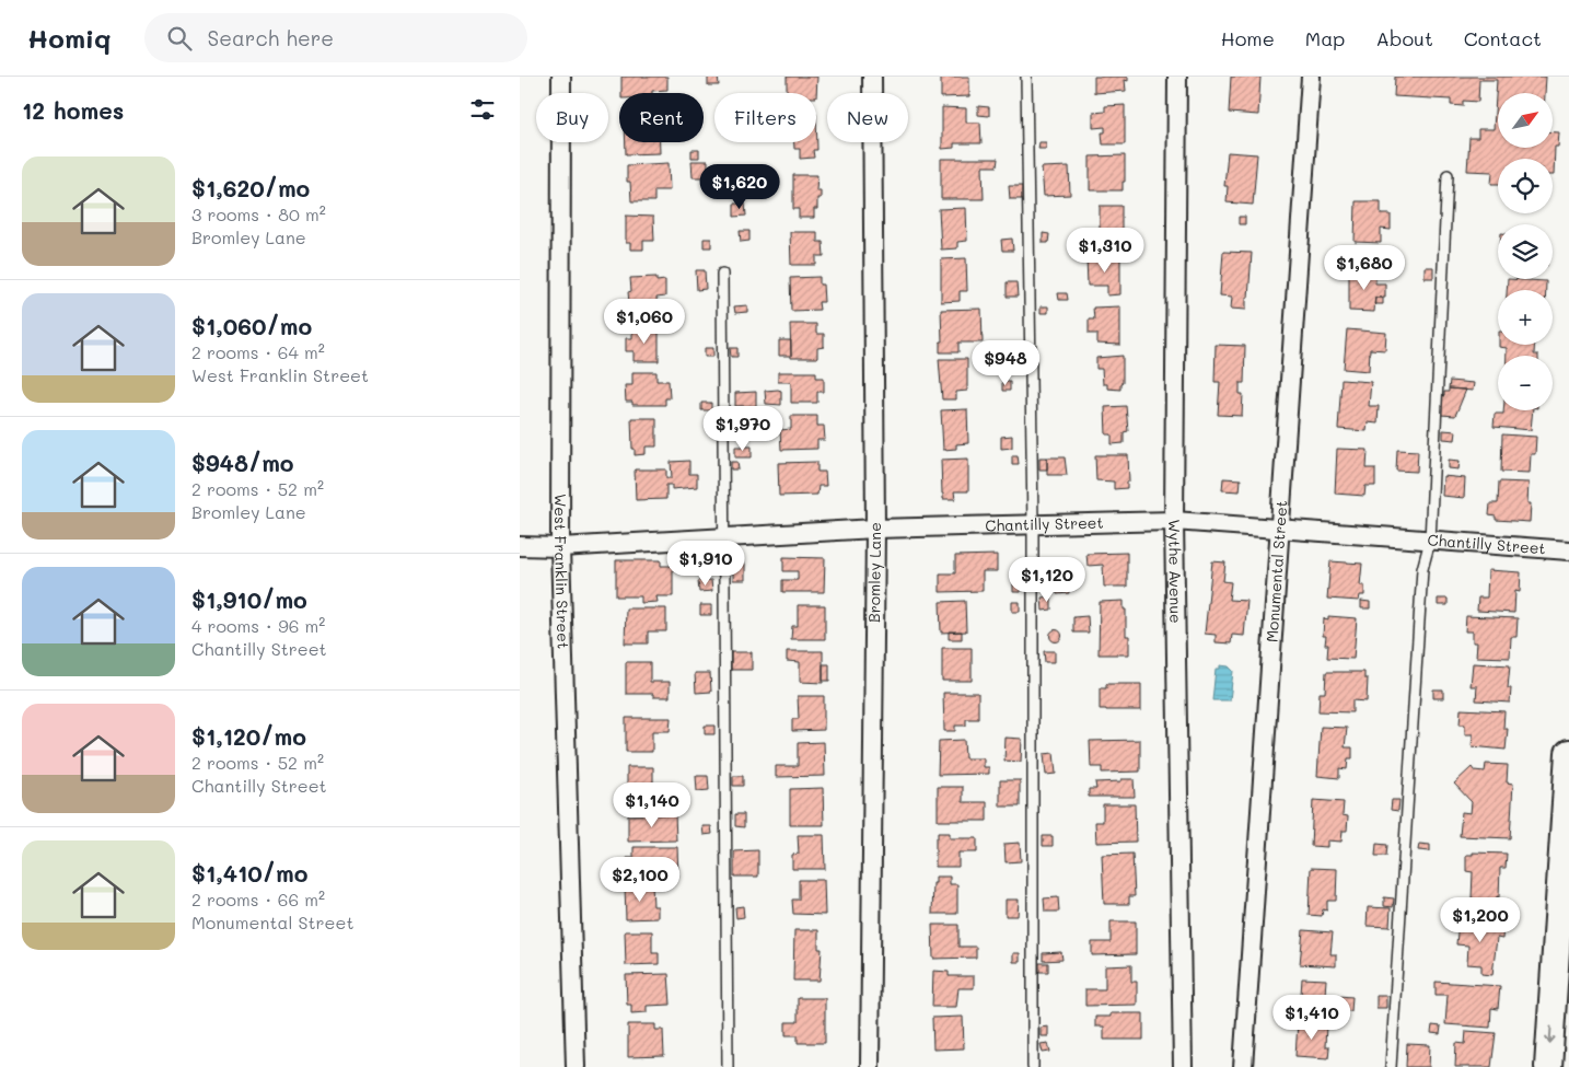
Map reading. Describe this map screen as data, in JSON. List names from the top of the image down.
{
  "streets": {
    "street": [
      "Chantilly Street",
      "Monumental Street",
      "West Franklin Street",
      "Bromley Lane",
      "Wythe Avenue"
    ]
  },
  "crossings": [
    ["Chantilly Street", "Monumental Street"],
    ["Chantilly Street", "West Franklin Street"],
    ["Chantilly Street", "Bromley Lane"],
    ["Chantilly Street", "Wythe Avenue"]
  ],
  "north": "top right",
  "page": {
    "header": "Homiq",
    "search": "Search here",
    "nav": [
      "Home",
      "Map",
      "About",
      "Contact"
    ],
    "heading": "12 homes",
    "map_buttons": ["+", "−"],
    "chip": [
      "Buy",
      "Rent",
      "Filters",
      "New"
    ],
    "list": [
      {
        "name": "$1,620/mo",
        "note": "3 rooms · 80 m² · Bromley Lane"
      },
      {
        "name": "$1,060/mo",
        "note": "2 rooms · 64 m² · West Franklin Street"
      },
      {
        "name": "$948/mo",
        "note": "2 rooms · 52 m² · Bromley Lane"
      },
      {
        "name": "$1,910/mo",
        "note": "4 rooms · 96 m² · Chantilly Street"
      },
      {
        "name": "$1,120/mo",
        "note": "2 rooms · 52 m² · Chantilly Street"
      },
      {
        "name": "$1,410/mo",
        "note": "2 rooms · 66 m² · Monumental Street"
      }
    ],
    "price": [
      "$1,620",
      "$1,310",
      "$1,680",
      "$1,060",
      "$948",
      "$1,970",
      "$1,910",
      "$1,120",
      "$1,140",
      "$2,100",
      "$1,200",
      "$1,410"
    ]
  }
}
